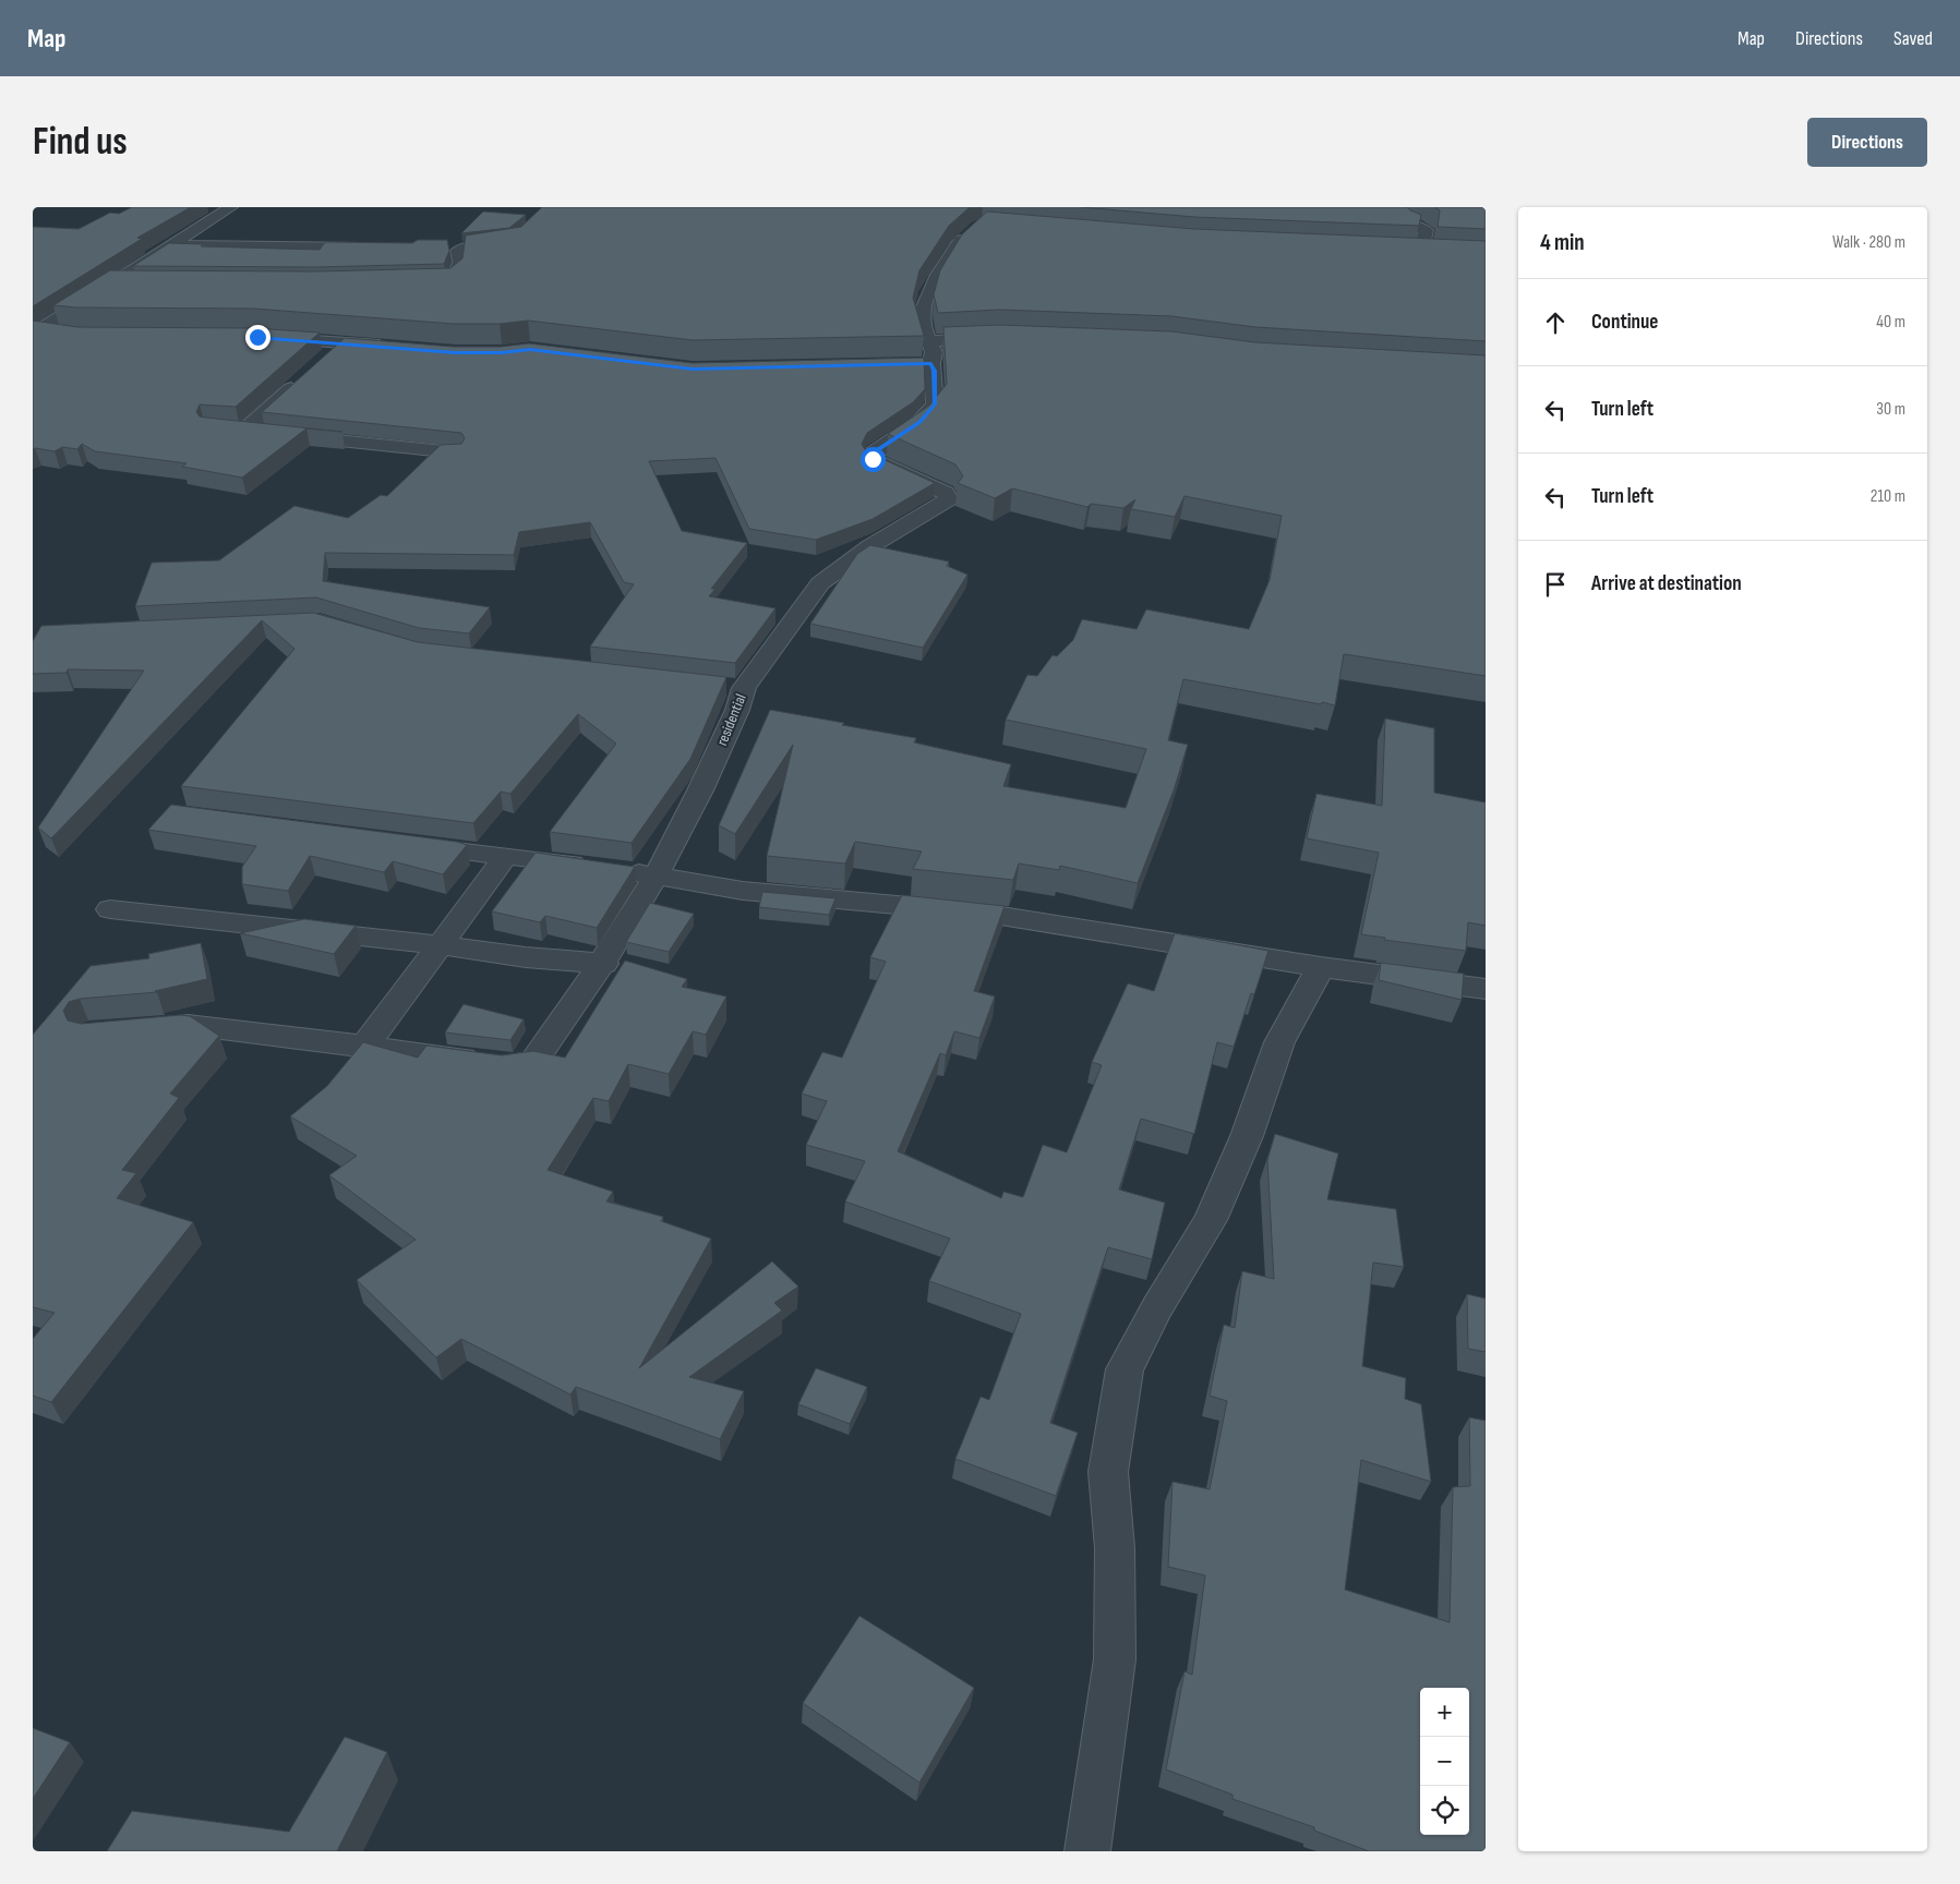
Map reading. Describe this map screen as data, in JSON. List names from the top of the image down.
{
  "streets": {
    "street": ["residential"]
  },
  "page": {
    "header": "Map",
    "nav": ["Map", "Directions", "Saved"],
    "buttons": "Directions",
    "title": "Find us",
    "heading": ["4 min", "Walk · 280 m"],
    "list": [
      ["Continue", "40 m"],
      ["Turn left", "30 m"],
      ["Turn left", "210 m"],
      "Arrive at destination"
    ],
    "map_buttons": ["+", "−"]
  }
}
